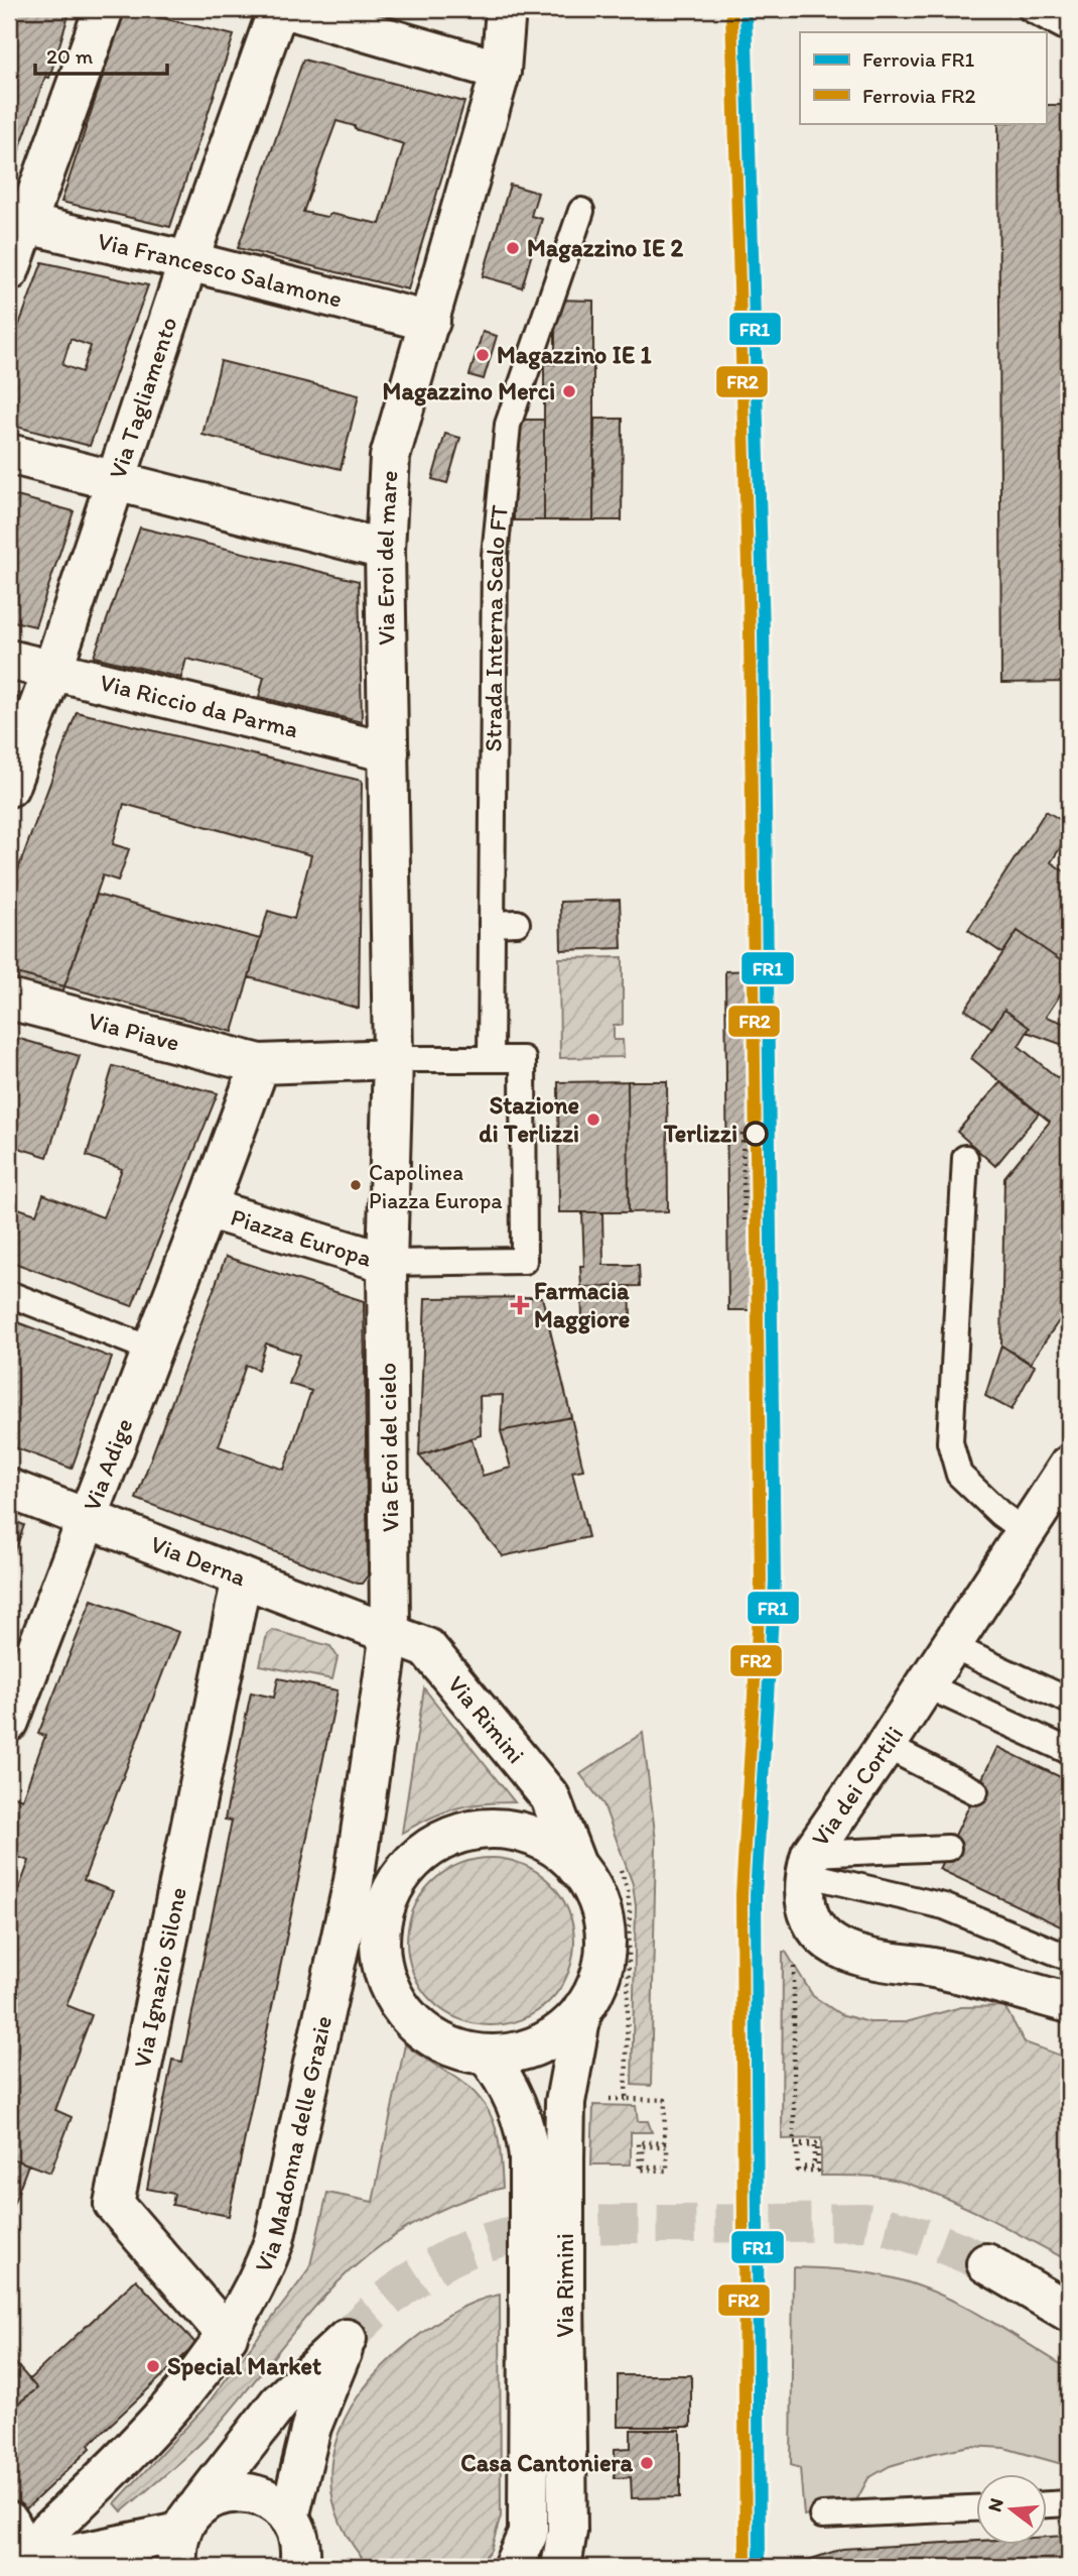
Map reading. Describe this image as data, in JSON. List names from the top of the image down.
{
  "streets": {
    "street": [
      "Via Francesco Salamone",
      "Via Tagliamento",
      "Via Eroi del mare",
      "Via Riccio da Parma",
      "Via Piave",
      "Piazza Europa",
      "Via Eroi del cielo",
      "Via Adige",
      "Via Derna",
      "Via Rimini",
      "Via dei Cortili",
      "Via Ignazio Silone",
      "Via Madonna delle Grazie"
    ],
    "lane": ["Strada Interna Scalo FT"]
  },
  "crossings": [
    ["Via Francesco Salamone", "Via Tagliamento"],
    ["Via Francesco Salamone", "Via Eroi del mare"],
    ["Via Tagliamento", "Via Riccio da Parma"],
    ["Via Eroi del mare", "Via Riccio da Parma"],
    ["Via Eroi del mare", "Piazza Europa"],
    ["Strada Interna Scalo FT", "Piazza Europa"],
    ["Via Piave", "Piazza Europa"],
    ["Piazza Europa", "Via Eroi del cielo"],
    ["Piazza Europa", "Via Adige"],
    ["Via Eroi del cielo", "Via Derna"],
    ["Via Eroi del cielo", "Via Rimini"],
    ["Via Eroi del cielo", "Via Madonna delle Grazie"],
    ["Via Adige", "Via Derna"],
    ["Via Derna", "Via Rimini"],
    ["Via Derna", "Via Ignazio Silone"],
    ["Via Derna", "Via Madonna delle Grazie"],
    ["Via Rimini", "Via Madonna delle Grazie"],
    ["Via Ignazio Silone", "Via Madonna delle Grazie"]
  ],
  "places": {
    "other": [
      "Magazzino IE 2",
      "Magazzino IE 1",
      "Magazzino Merci",
      "Stazione di Terlizzi",
      "Terlizzi",
      "Capolinea Piazza Europa",
      "Special Market",
      "Casa Cantoniera"
    ],
    "health": ["Farmacia Maggiore"]
  },
  "lines": ["rail line FR1", "rail line FR2"],
  "legend": ["Ferrovia FR1", "Ferrovia FR2"],
  "scale_bar": "20 m",
  "north": "left"
}
